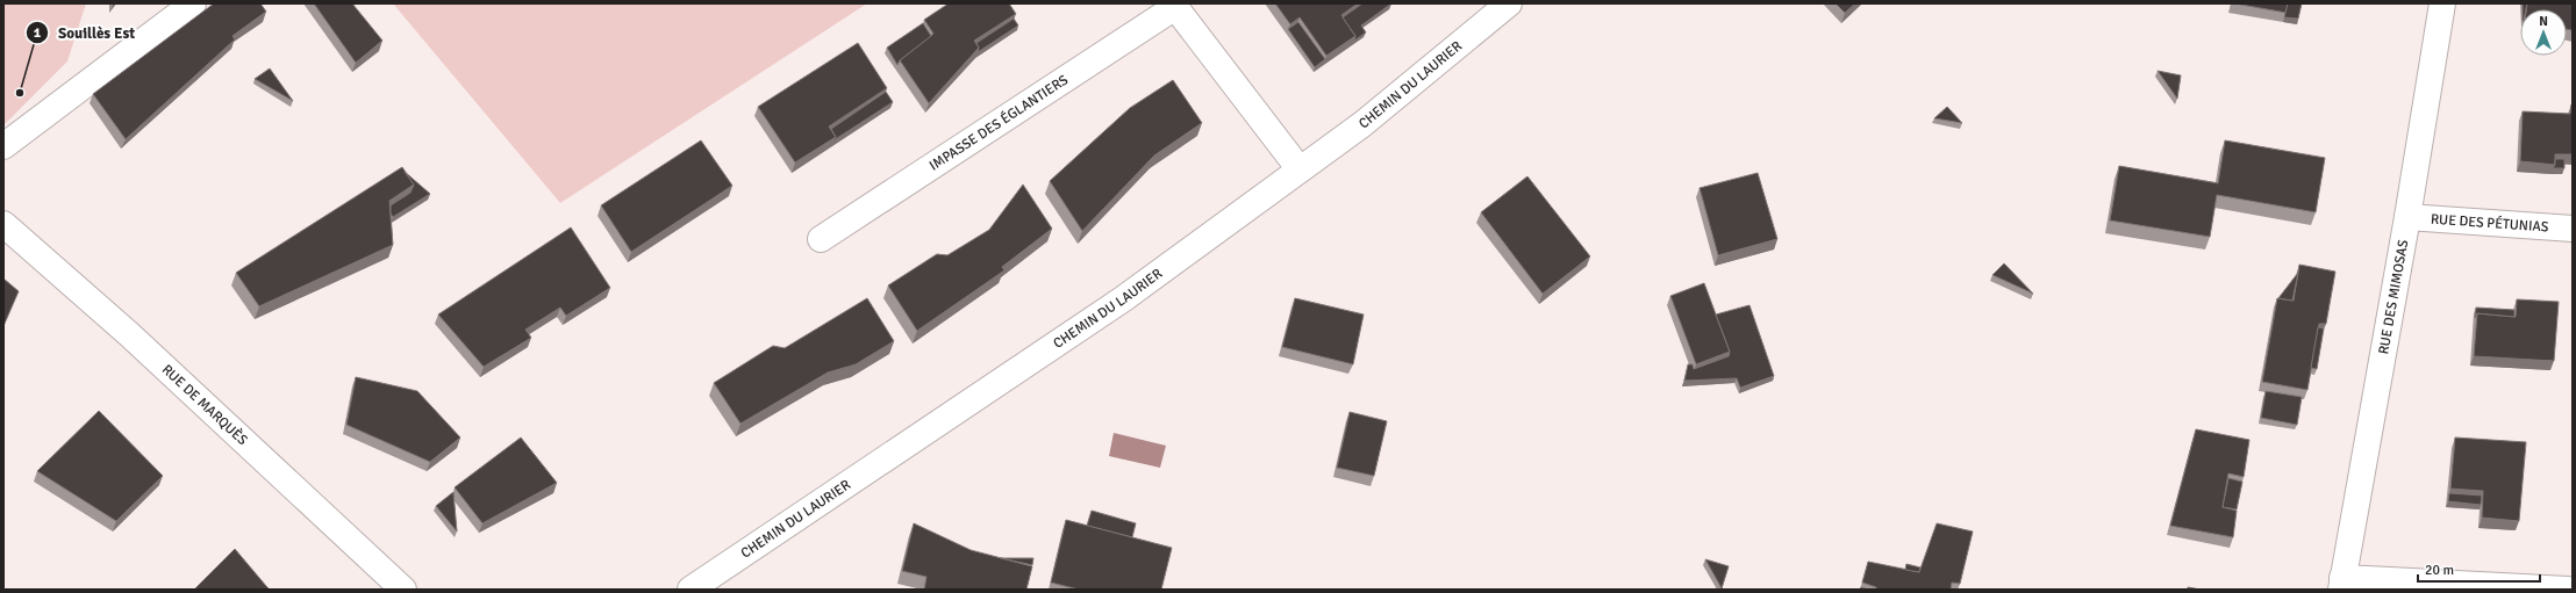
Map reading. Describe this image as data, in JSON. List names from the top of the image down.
{
  "streets": {
    "street": [
      "CHEMIN DU LAURIER",
      "IMPASSE DES ÉGLANTIERS",
      "RUE DES PÉTUNIAS",
      "RUE DES MIMOSAS",
      "RUE DE MARQUÈS"
    ]
  },
  "crossings": [
    ["CHEMIN DU LAURIER", "IMPASSE DES ÉGLANTIERS"],
    ["RUE DES PÉTUNIAS", "RUE DES MIMOSAS"]
  ],
  "places": ["Souillès Est"],
  "scale_bar": "20 m",
  "north": "top"
}
